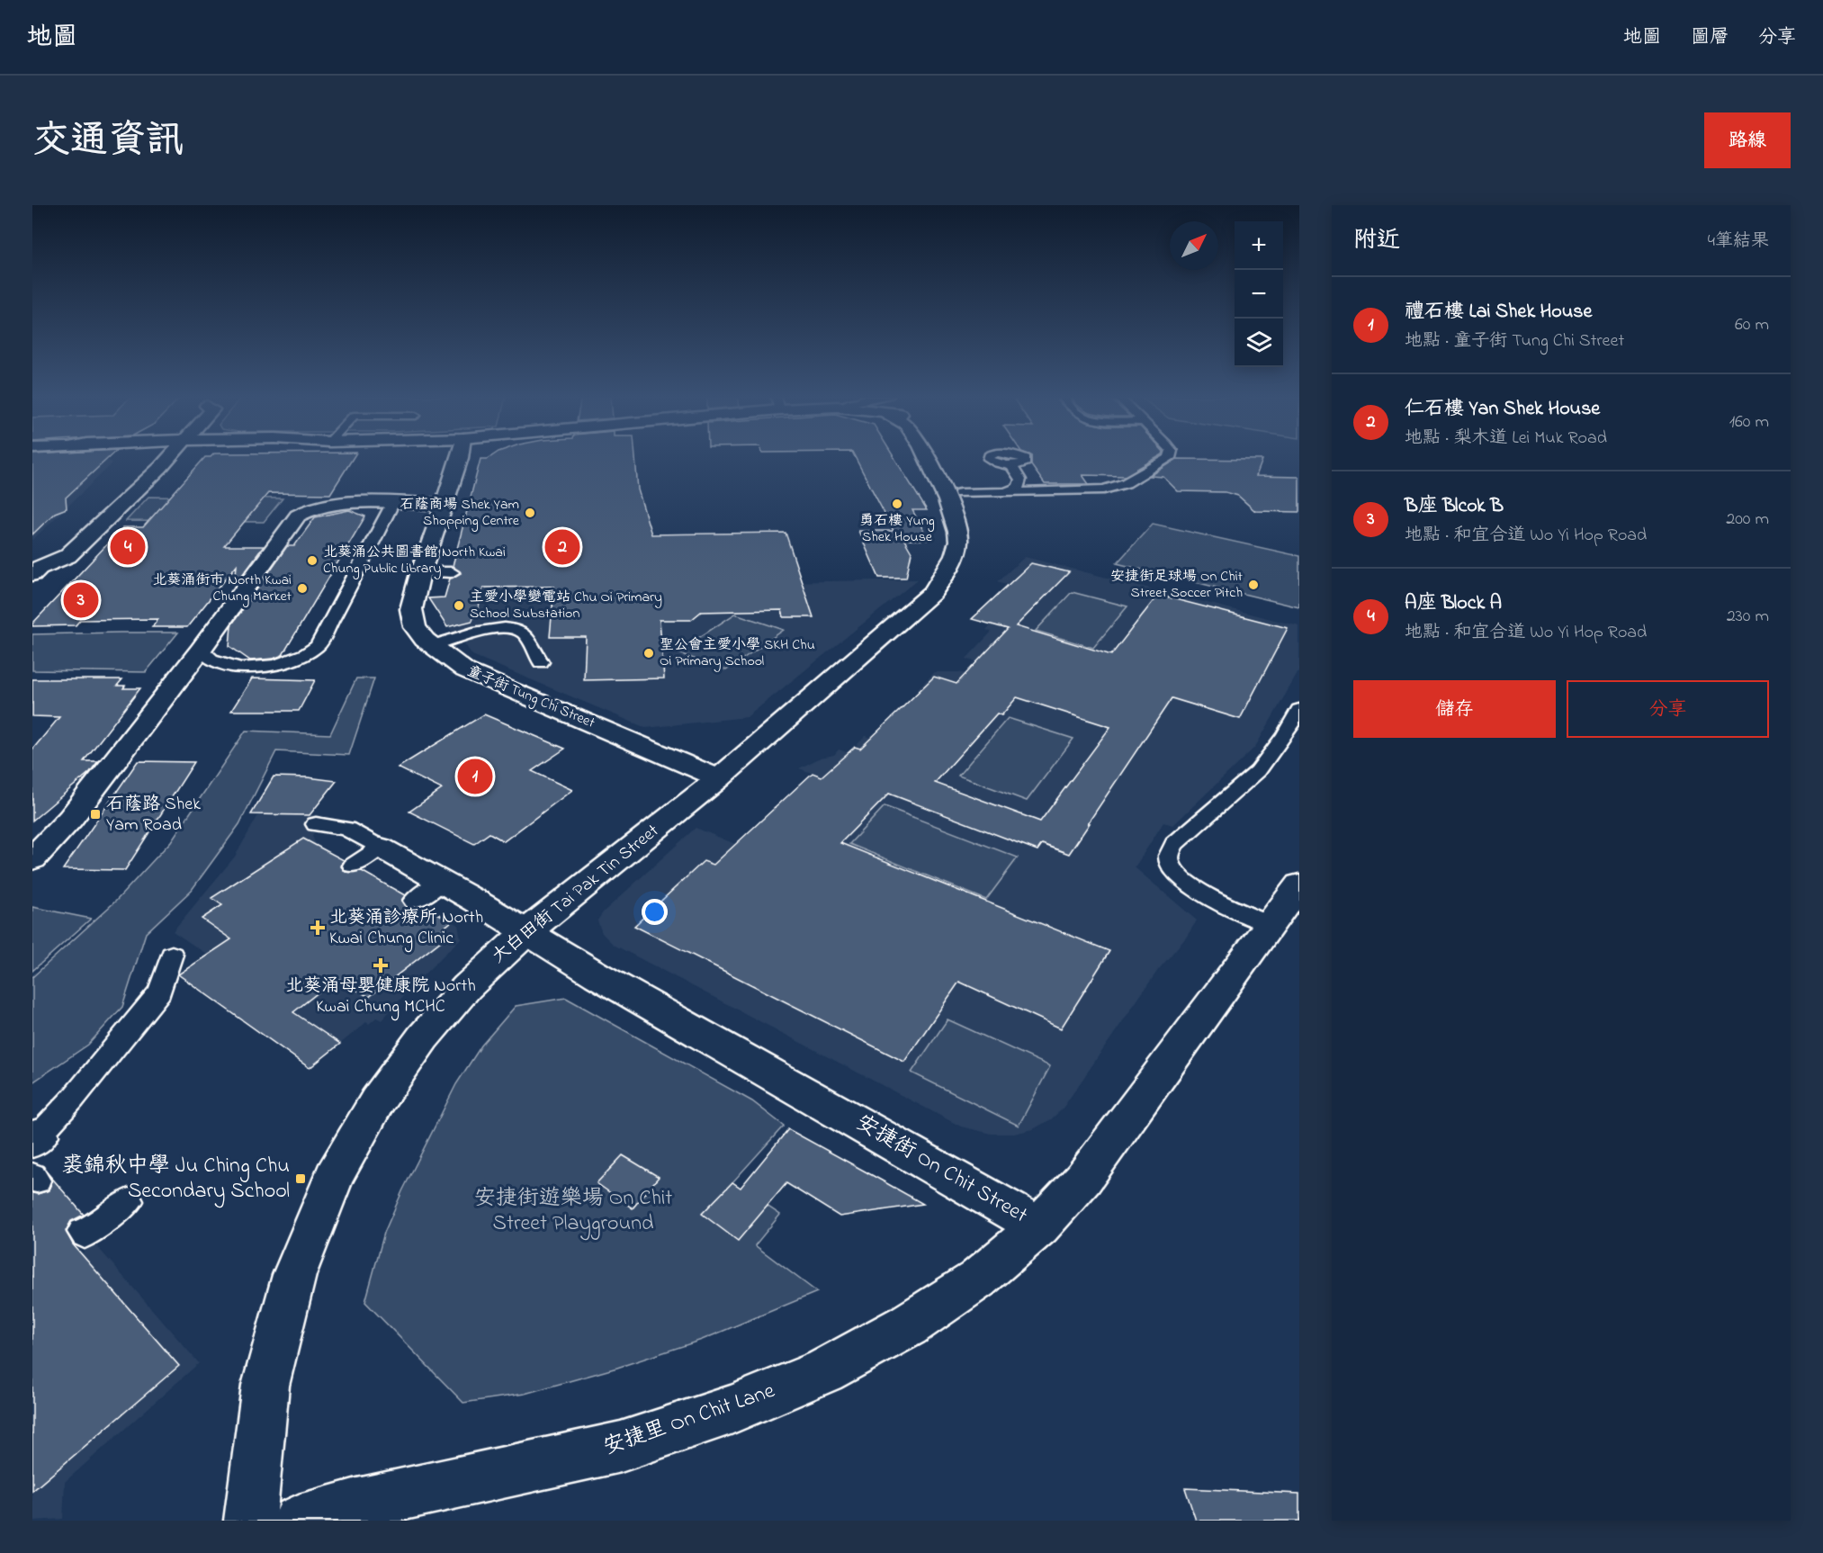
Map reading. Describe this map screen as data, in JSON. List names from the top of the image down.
{
  "streets": {
    "street": [
      "童子街 Tung Chi Street",
      "大白田街 Tai Pak Tin Street",
      "安捷街 On Chit Street",
      "安捷里 On Chit Lane"
    ]
  },
  "crossings": [
    ["童子街 Tung Chi Street", "大白田街 Tai Pak Tin Street"],
    ["大白田街 Tai Pak Tin Street", "安捷街 On Chit Street"],
    ["安捷街 On Chit Street", "安捷里 On Chit Lane"]
  ],
  "parks": ["安捷街遊樂場 On Chit Street Playground"],
  "places": {
    "other": [
      "勇石樓 Yung Shek House",
      "石蔭商場 Shek Yam Shopping Centre",
      "北葵涌公共圖書館 North Kwai Chung Public Library",
      "安捷街足球場 On Chit Street Soccer Pitch",
      "北葵涌街市 North Kwai Chung Market",
      "主愛小學變電站 Chu Oi Primary School Substation",
      "聖公會主愛小學 SKH Chu Oi Primary School"
    ],
    "transit": ["石蔭路 Shek Yam Road", "裘錦秋中學 Ju Ching Chu Secondary School"],
    "health": ["北葵涌診療所 North Kwai Chung Clinic", "北葵涌母嬰健康院 North Kwai Chung MCHC"]
  },
  "north": "top right",
  "page": {
    "header": "地圖",
    "nav": ["地圖", "圖層", "分享"],
    "title": "交通資訊",
    "buttons": [
      "路線",
      ["儲存", "分享"]
    ],
    "heading": ["附近", "4筆結果"],
    "map_buttons": ["+", "−"],
    "list": [
      {
        "mark": "1",
        "name": "禮石樓 Lai Shek House",
        "note": "地點 · 童子街 Tung Chi Street",
        "value": "60 m"
      },
      {
        "mark": "2",
        "name": "仁石樓 Yan Shek House",
        "note": "地點 · 梨木道 Lei Muk Road",
        "value": "160 m"
      },
      {
        "mark": "3",
        "name": "B座 Blcok B",
        "note": "地點 · 和宜合道 Wo Yi Hop Road",
        "value": "200 m"
      },
      {
        "mark": "4",
        "name": "A座 Block A",
        "note": "地點 · 和宜合道 Wo Yi Hop Road",
        "value": "230 m"
      }
    ],
    "pins": [
      "2",
      "4",
      "3",
      "1"
    ]
  }
}
